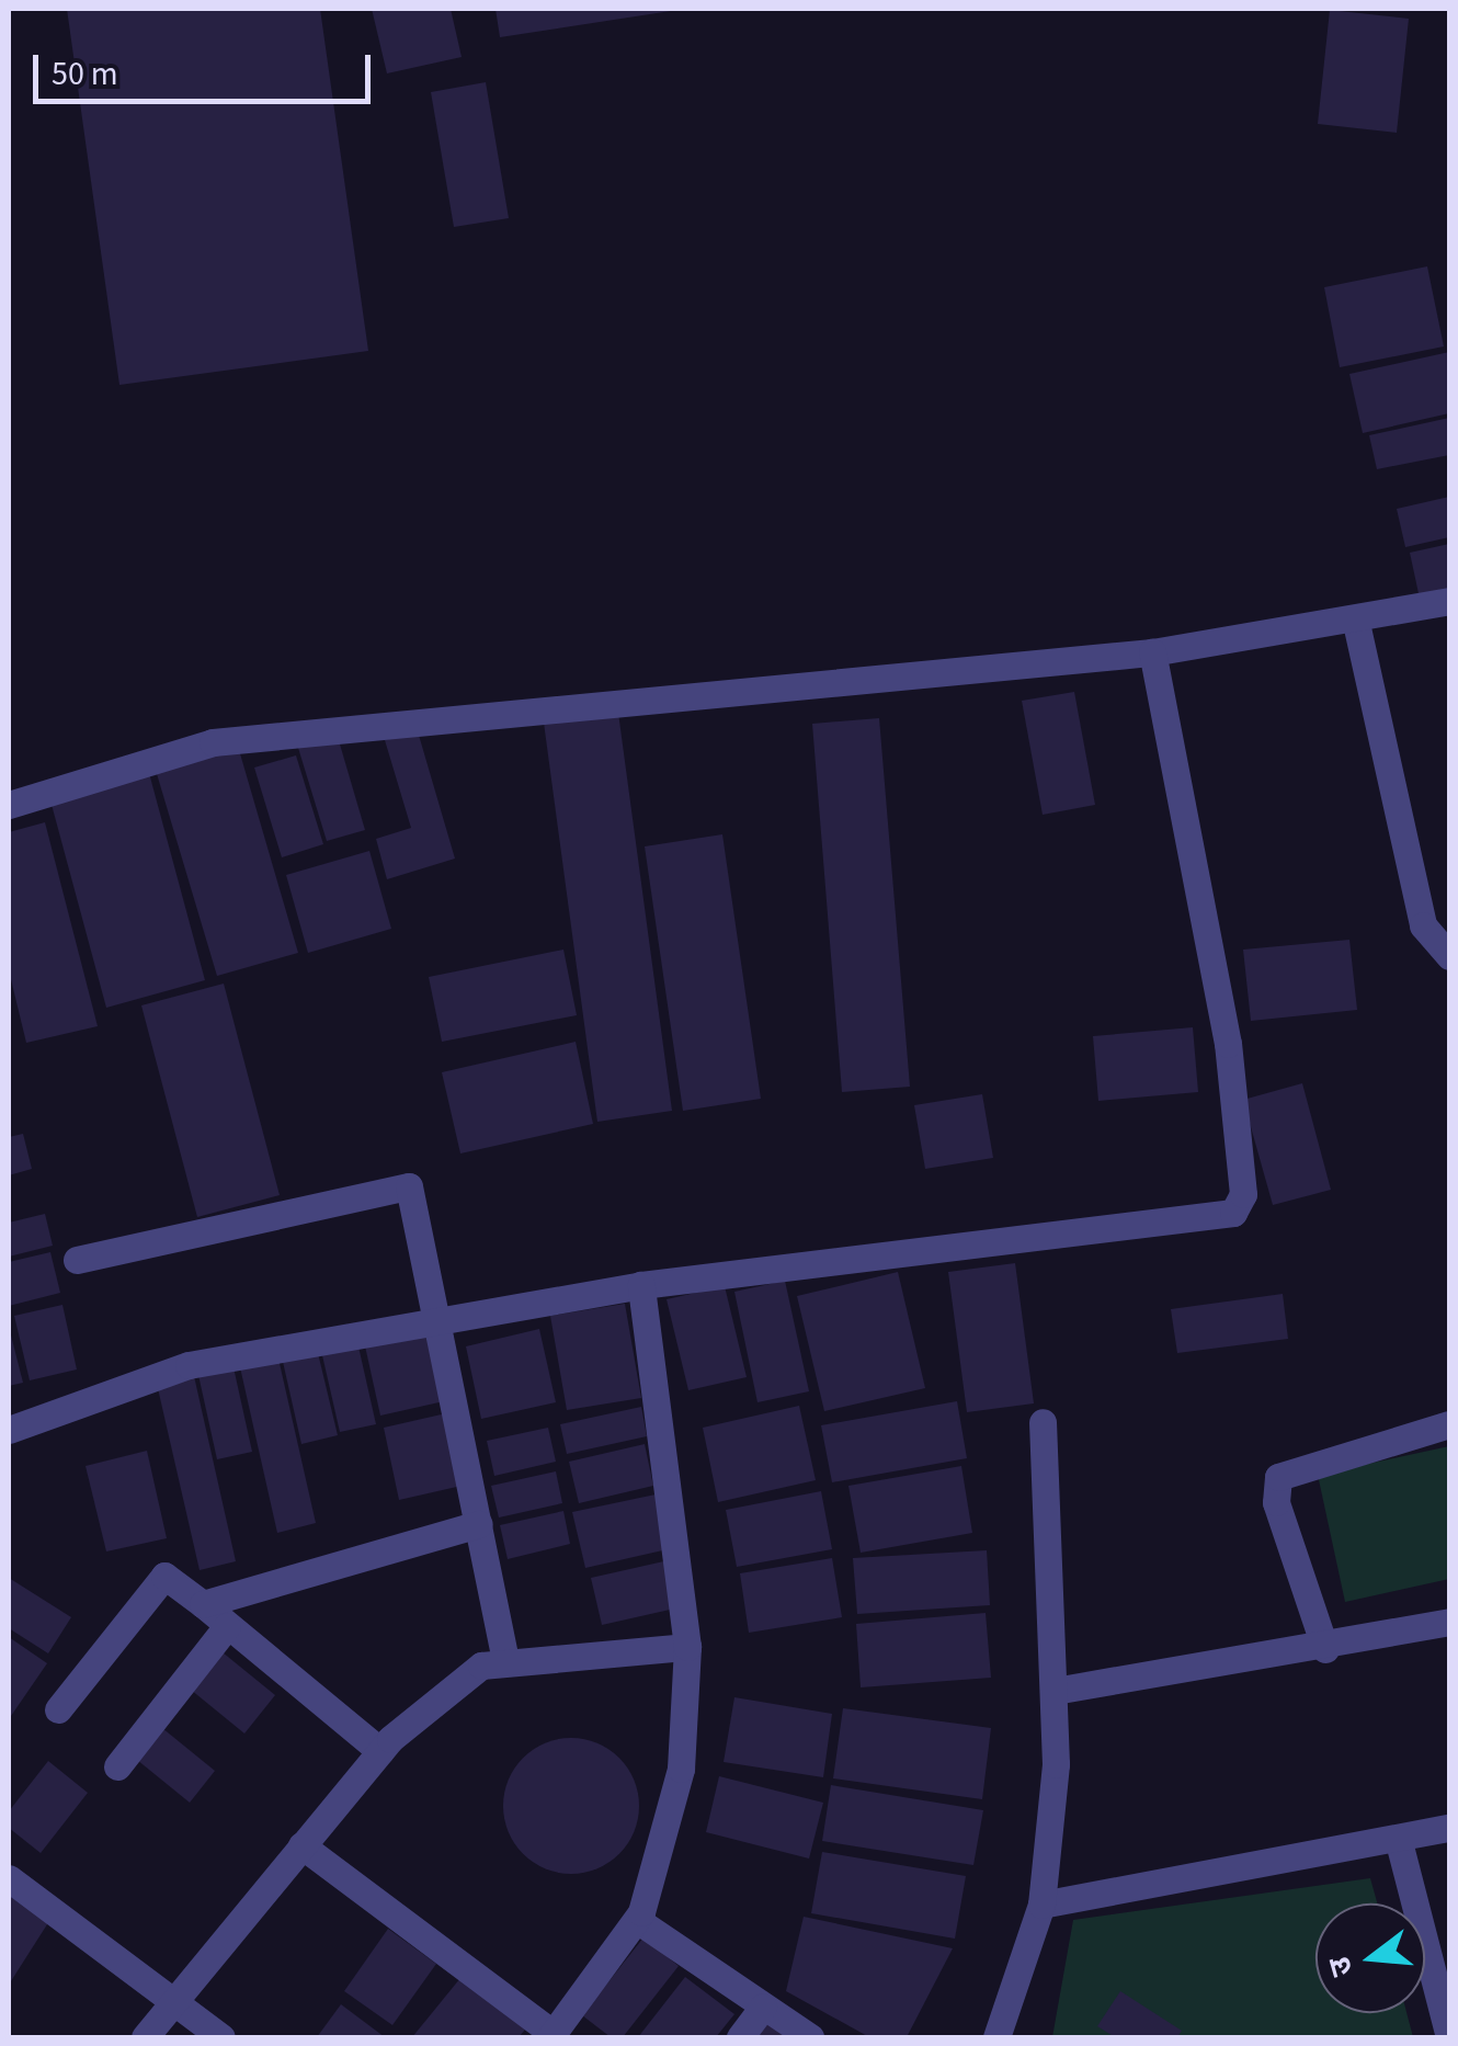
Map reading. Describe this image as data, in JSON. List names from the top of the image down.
{
  "scale_bar": "50 m",
  "north": "left"
}
